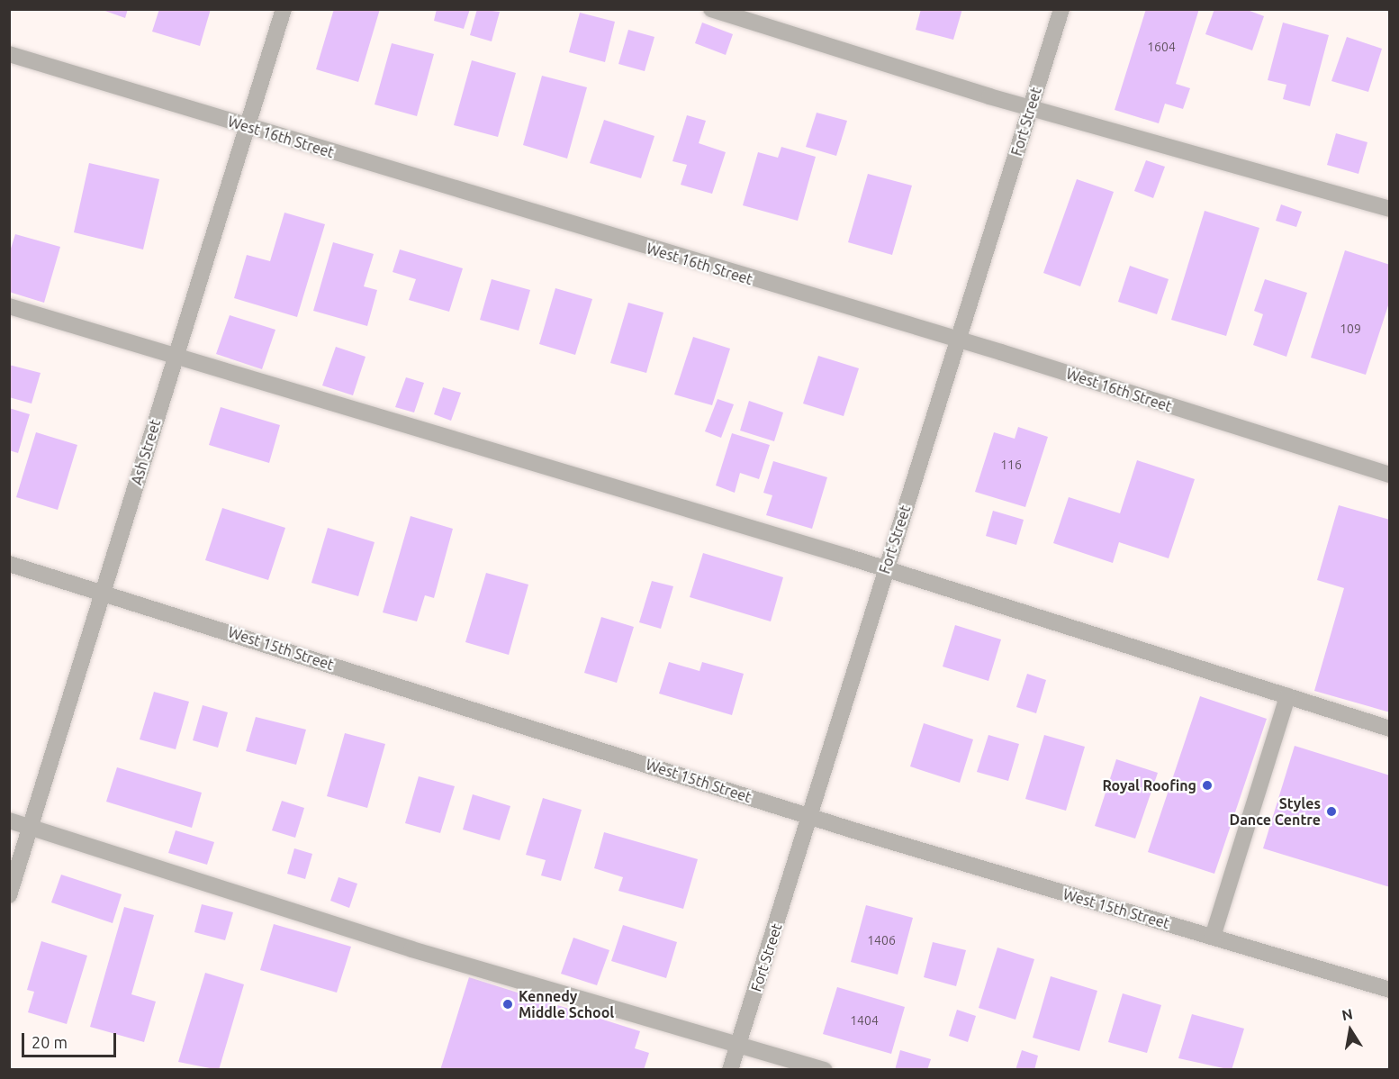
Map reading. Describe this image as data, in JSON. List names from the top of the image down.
{
  "streets": {
    "street": [
      "Fort Street",
      "West 16th Street",
      "Ash Street",
      "West 15th Street"
    ]
  },
  "crossings": [
    ["Fort Street", "West 16th Street"],
    ["Fort Street", "West 15th Street"],
    ["West 16th Street", "Ash Street"],
    ["Ash Street", "West 15th Street"]
  ],
  "places": ["Royal Roofing", "Styles Dance Centre", "Kennedy Middle School"],
  "house_numbers": [
    "1604",
    "109",
    "116",
    "1406",
    "1404"
  ],
  "scale_bar": "20 m",
  "north": "top"
}
